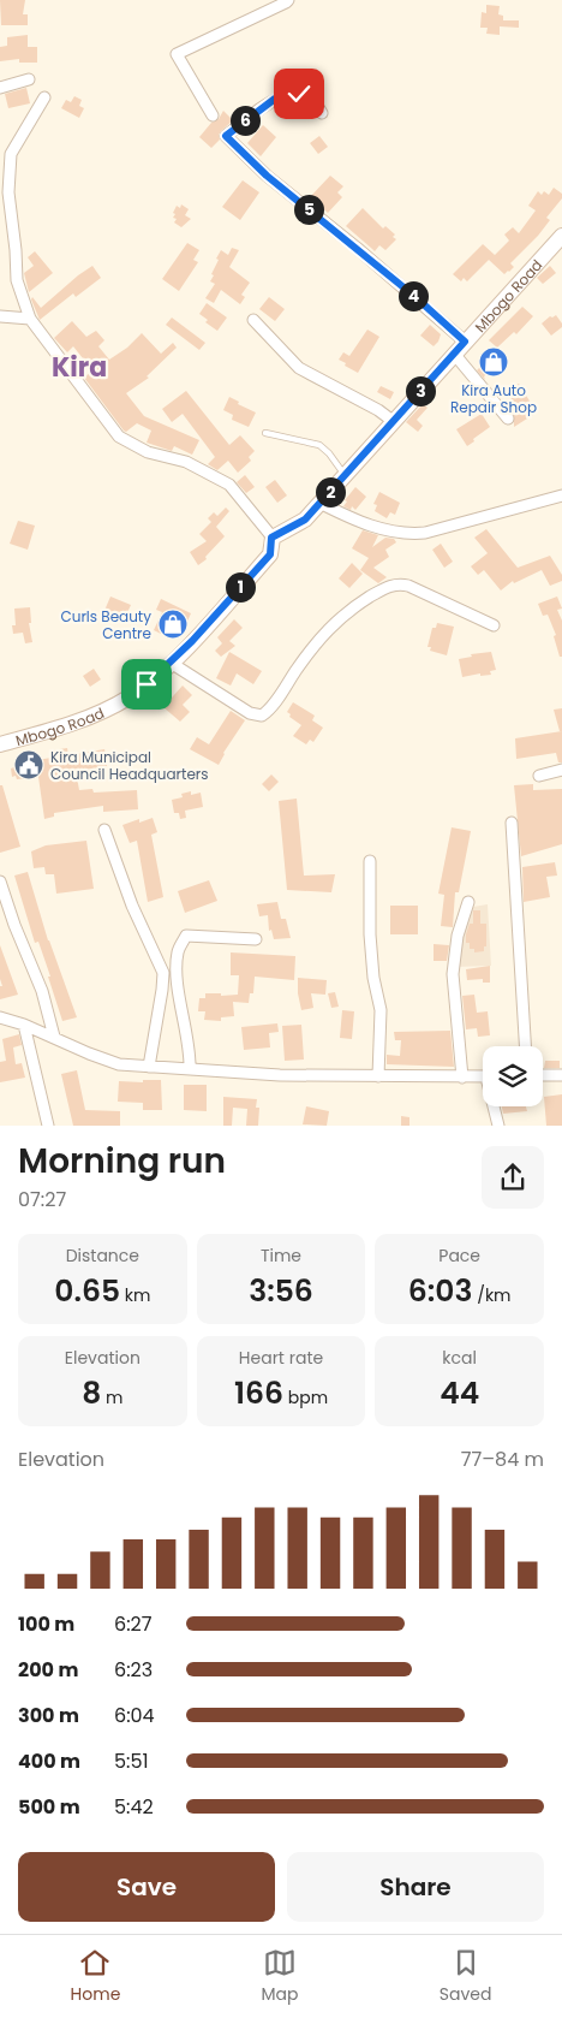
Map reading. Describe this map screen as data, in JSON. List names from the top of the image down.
{
  "streets": {
    "main road": ["Mbogo Road"]
  },
  "districts": ["Kira"],
  "places": {
    "shop": ["Kira Auto Repair Shop", "Curls Beauty Centre"],
    "public building": ["Kira Municipal Council Headquarters"]
  },
  "page": {
    "pins": [
      "6",
      "5",
      "4",
      "3",
      "2",
      "1"
    ],
    "heading": ["Morning run", "07:27"],
    "stats": [
      ["Distance", "0.65 km"],
      ["Time", "3:56"],
      ["Pace", "6:03 /km"],
      ["Elevation", "8 m"],
      ["Heart rate", "166 bpm"],
      ["kcal", "44"]
    ],
    "chart": ["Elevation", "77–84 m"],
    "list": [
      {
        "name": "100 m",
        "note": "6:27"
      },
      {
        "name": "200 m",
        "note": "6:23"
      },
      {
        "name": "300 m",
        "note": "6:04"
      },
      {
        "name": "400 m",
        "note": "5:51"
      },
      {
        "name": "500 m",
        "note": "5:42"
      }
    ],
    "buttons": ["Save", "Share"],
    "tabs": ["Home", "Map", "Saved"]
  }
}
